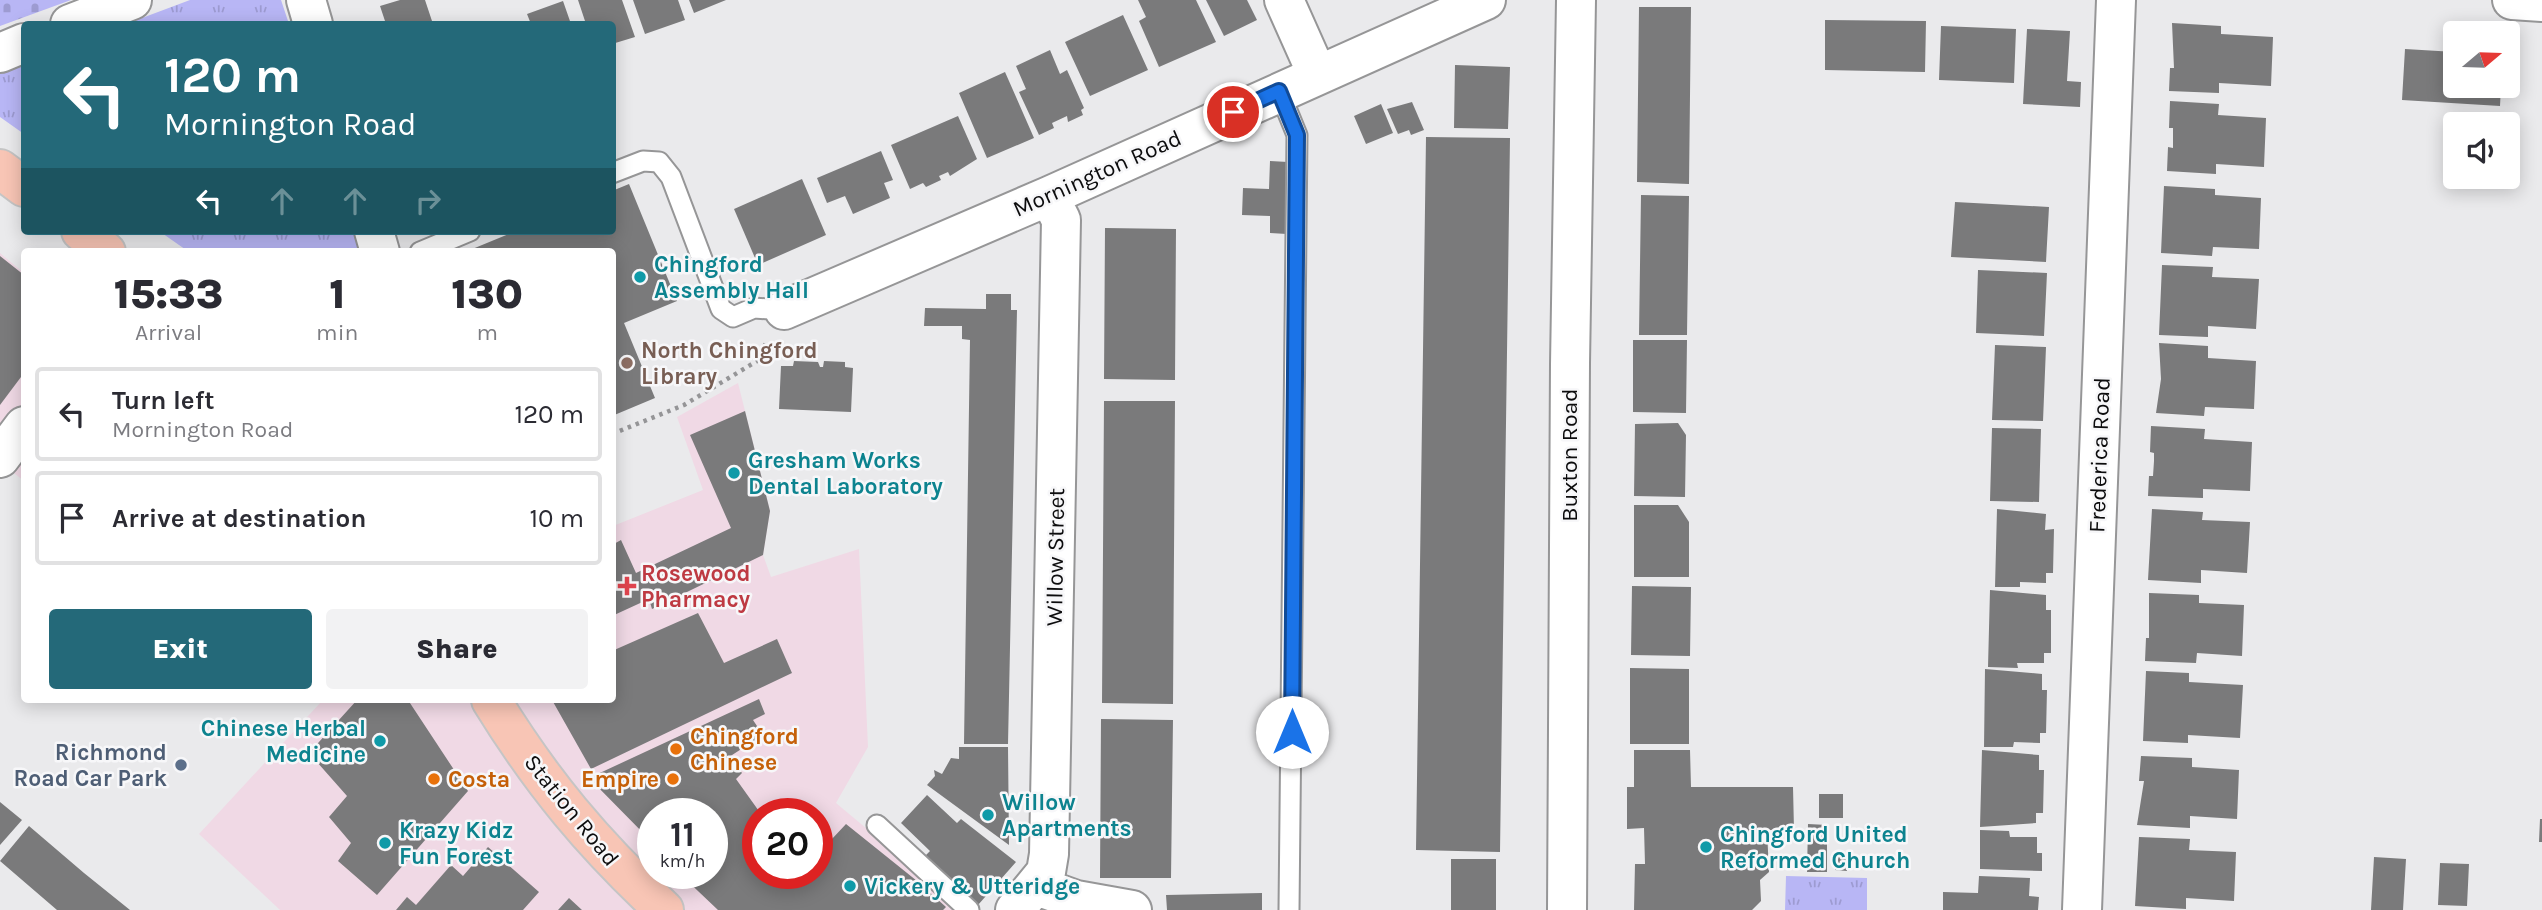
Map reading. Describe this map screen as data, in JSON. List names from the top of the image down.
{
  "streets": {
    "main road": ["Station Road"],
    "street": [
      "Mornington Road",
      "Buxton Road",
      "Frederica Road",
      "Willow Street"
    ]
  },
  "crossings": [
    ["Mornington Road", "Willow Street"]
  ],
  "places": {
    "other": [
      "Chingford Assembly Hall",
      "North Chingford Library",
      "Gresham Works Dental Laboratory",
      "Chinese Herbal Medicine",
      "Chingford Chinese",
      "Richmond Road Car Park",
      "Costa",
      "Empire",
      "Willow Apartments",
      "Krazy Kidz Fun Forest",
      "Chingford United Reformed Church",
      "Vickery & Utteridge"
    ],
    "health": ["Rosewood Pharmacy"]
  },
  "north": "right",
  "page": {
    "turn": ["120 m", "Mornington Road"],
    "eta": [
      "15:33",
      "Arrival",
      "1",
      "min",
      "130",
      "m"
    ],
    "list": [
      {
        "name": "Turn left",
        "note": "Mornington Road",
        "value": "120 m"
      },
      {
        "name": "Arrive at destination",
        "value": "10 m"
      }
    ],
    "buttons": ["Exit", "Share"],
    "speed": "11 km/h",
    "limit": "20"
  }
}
